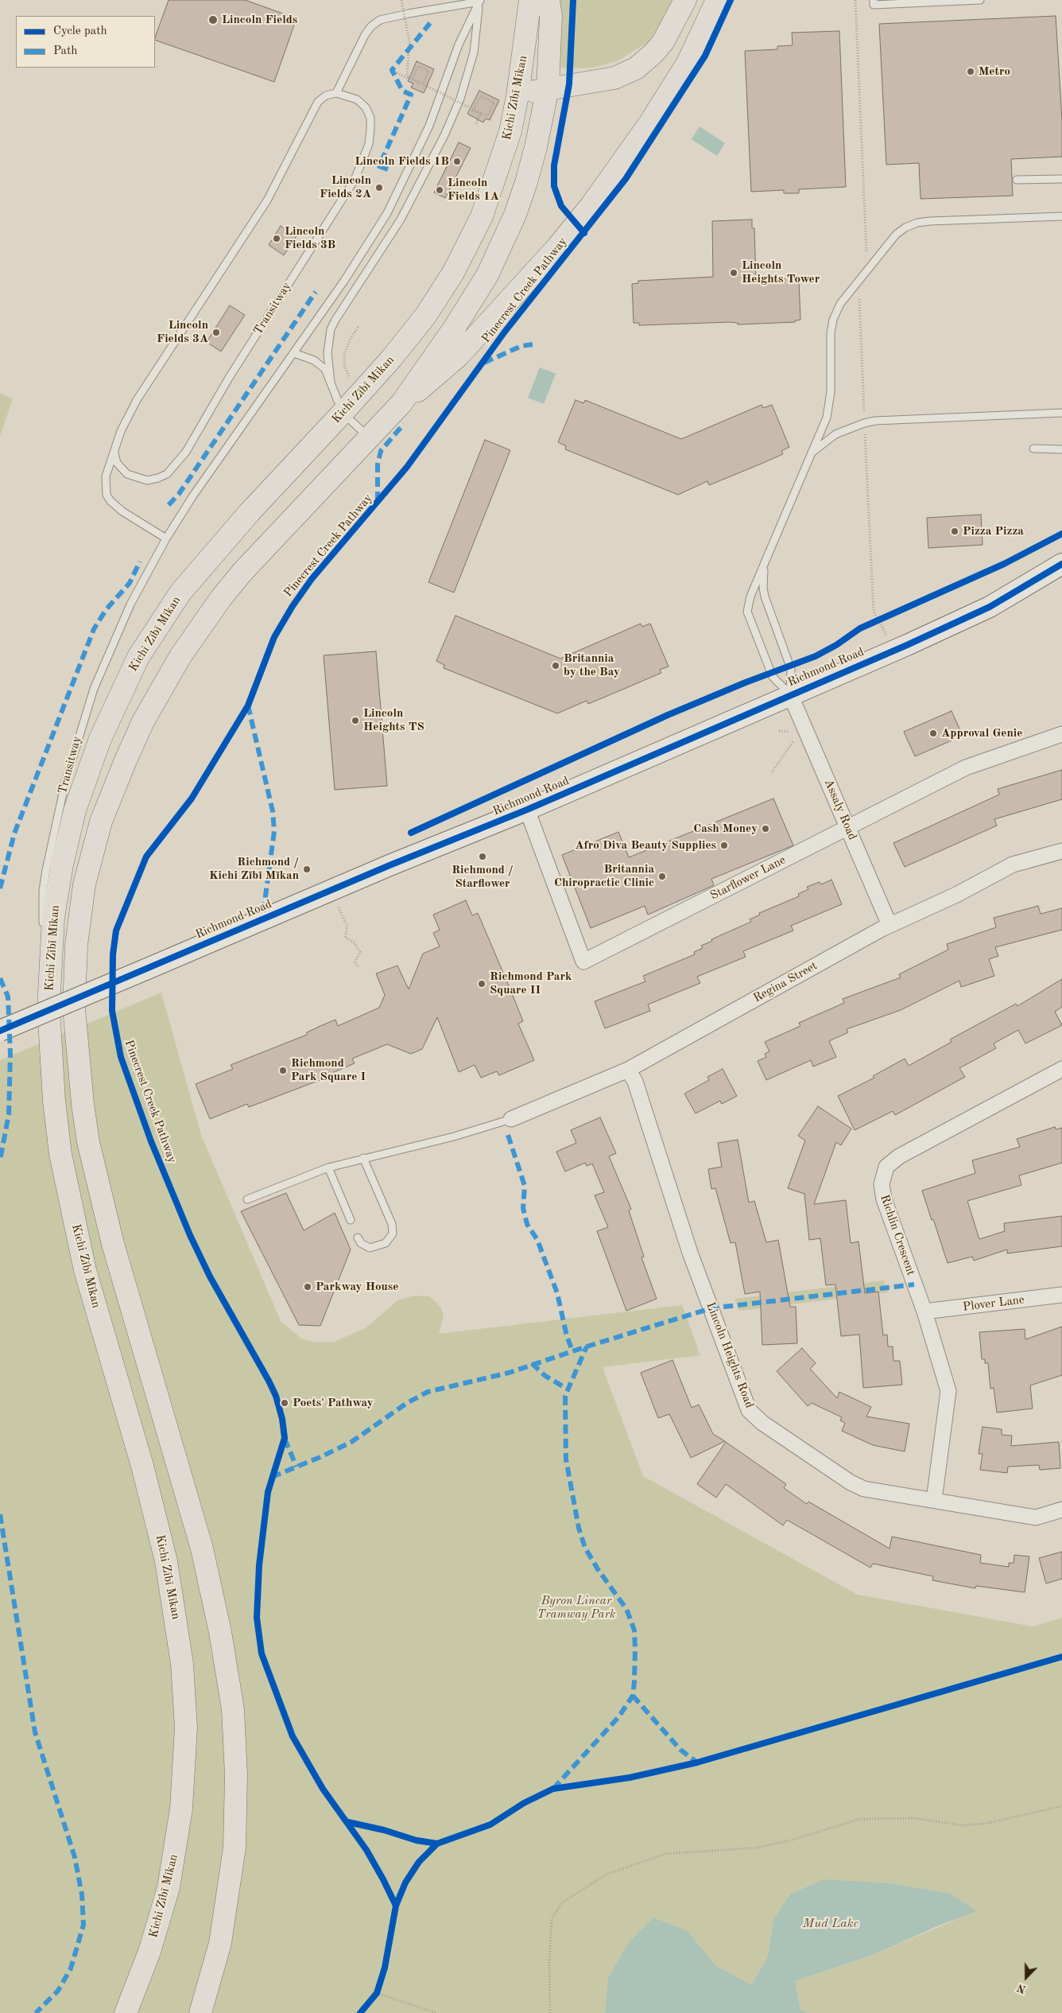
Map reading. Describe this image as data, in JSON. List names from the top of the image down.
{
  "streets": {
    "highway": ["Kichi Zībī Mīkan"],
    "main road": ["Richmond Road"],
    "street": [
      "Assaly Road",
      "Starflower Lane",
      "Regina Street",
      "Richlin Crescent",
      "Plover Lane",
      "Lincoln Heights Road"
    ],
    "lane": ["Transitway"],
    "cycle path": ["Pinecrest Creek Pathway"]
  },
  "crossings": [
    ["Richmond Road", "Assaly Road"],
    ["Richmond Road", "Starflower Lane"],
    ["Assaly Road", "Starflower Lane"],
    ["Assaly Road", "Regina Street"],
    ["Regina Street", "Lincoln Heights Road"],
    ["Richlin Crescent", "Plover Lane"],
    ["Richlin Crescent", "Lincoln Heights Road"]
  ],
  "water": ["Mud Lake"],
  "parks": ["Byron Linear Tramway Park"],
  "places": [
    "Lincoln Fields",
    "Metro",
    "Lincoln Fields 1B",
    "Lincoln Fields 2A",
    "Lincoln Fields 1A",
    "Lincoln Fields 3B",
    "Lincoln Heights Tower",
    "Lincoln Fields 3A",
    "Pizza Pizza",
    "Britannia by the Bay",
    "Lincoln Heights TS",
    "Approval Genie",
    "Cash Money",
    "Afro Diva Beauty Supplies",
    "Richmond / Starflower",
    "Richmond / Kichi Zībī Mīkan",
    "Britannia Chiropractic Clinic",
    "Richmond Park Square II",
    "Richmond Park Square I",
    "Parkway House",
    "Poets' Pathway"
  ],
  "legend": ["Cycle path", "Path"],
  "north": "bottom"
}
